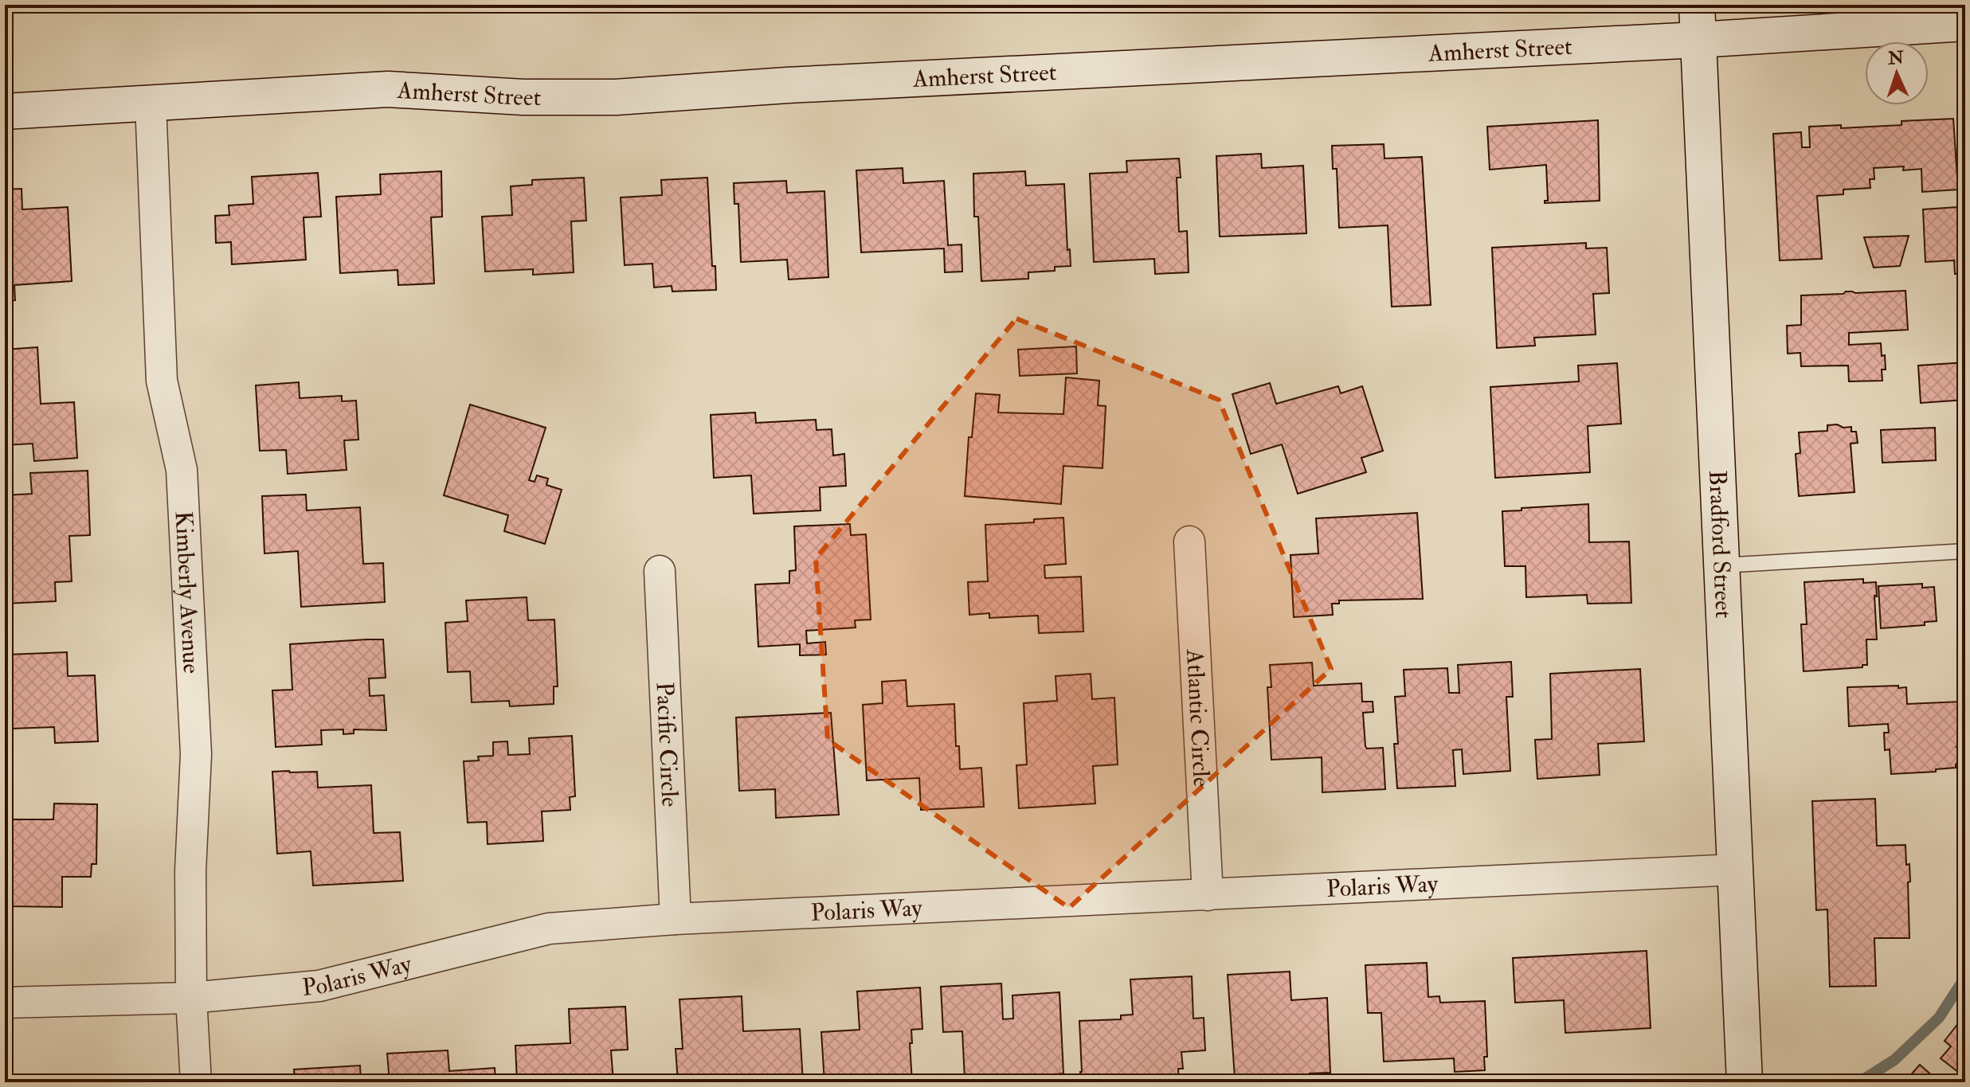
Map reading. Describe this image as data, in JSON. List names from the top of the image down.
{
  "streets": {
    "street": [
      "Amherst Street",
      "Bradford Street",
      "Kimberly Avenue",
      "Atlantic Circle",
      "Pacific Circle",
      "Polaris Way"
    ]
  },
  "crossings": [
    ["Amherst Street", "Bradford Street"],
    ["Amherst Street", "Kimberly Avenue"],
    ["Bradford Street", "Polaris Way"],
    ["Kimberly Avenue", "Polaris Way"],
    ["Atlantic Circle", "Polaris Way"],
    ["Pacific Circle", "Polaris Way"]
  ],
  "north": "top"
}
